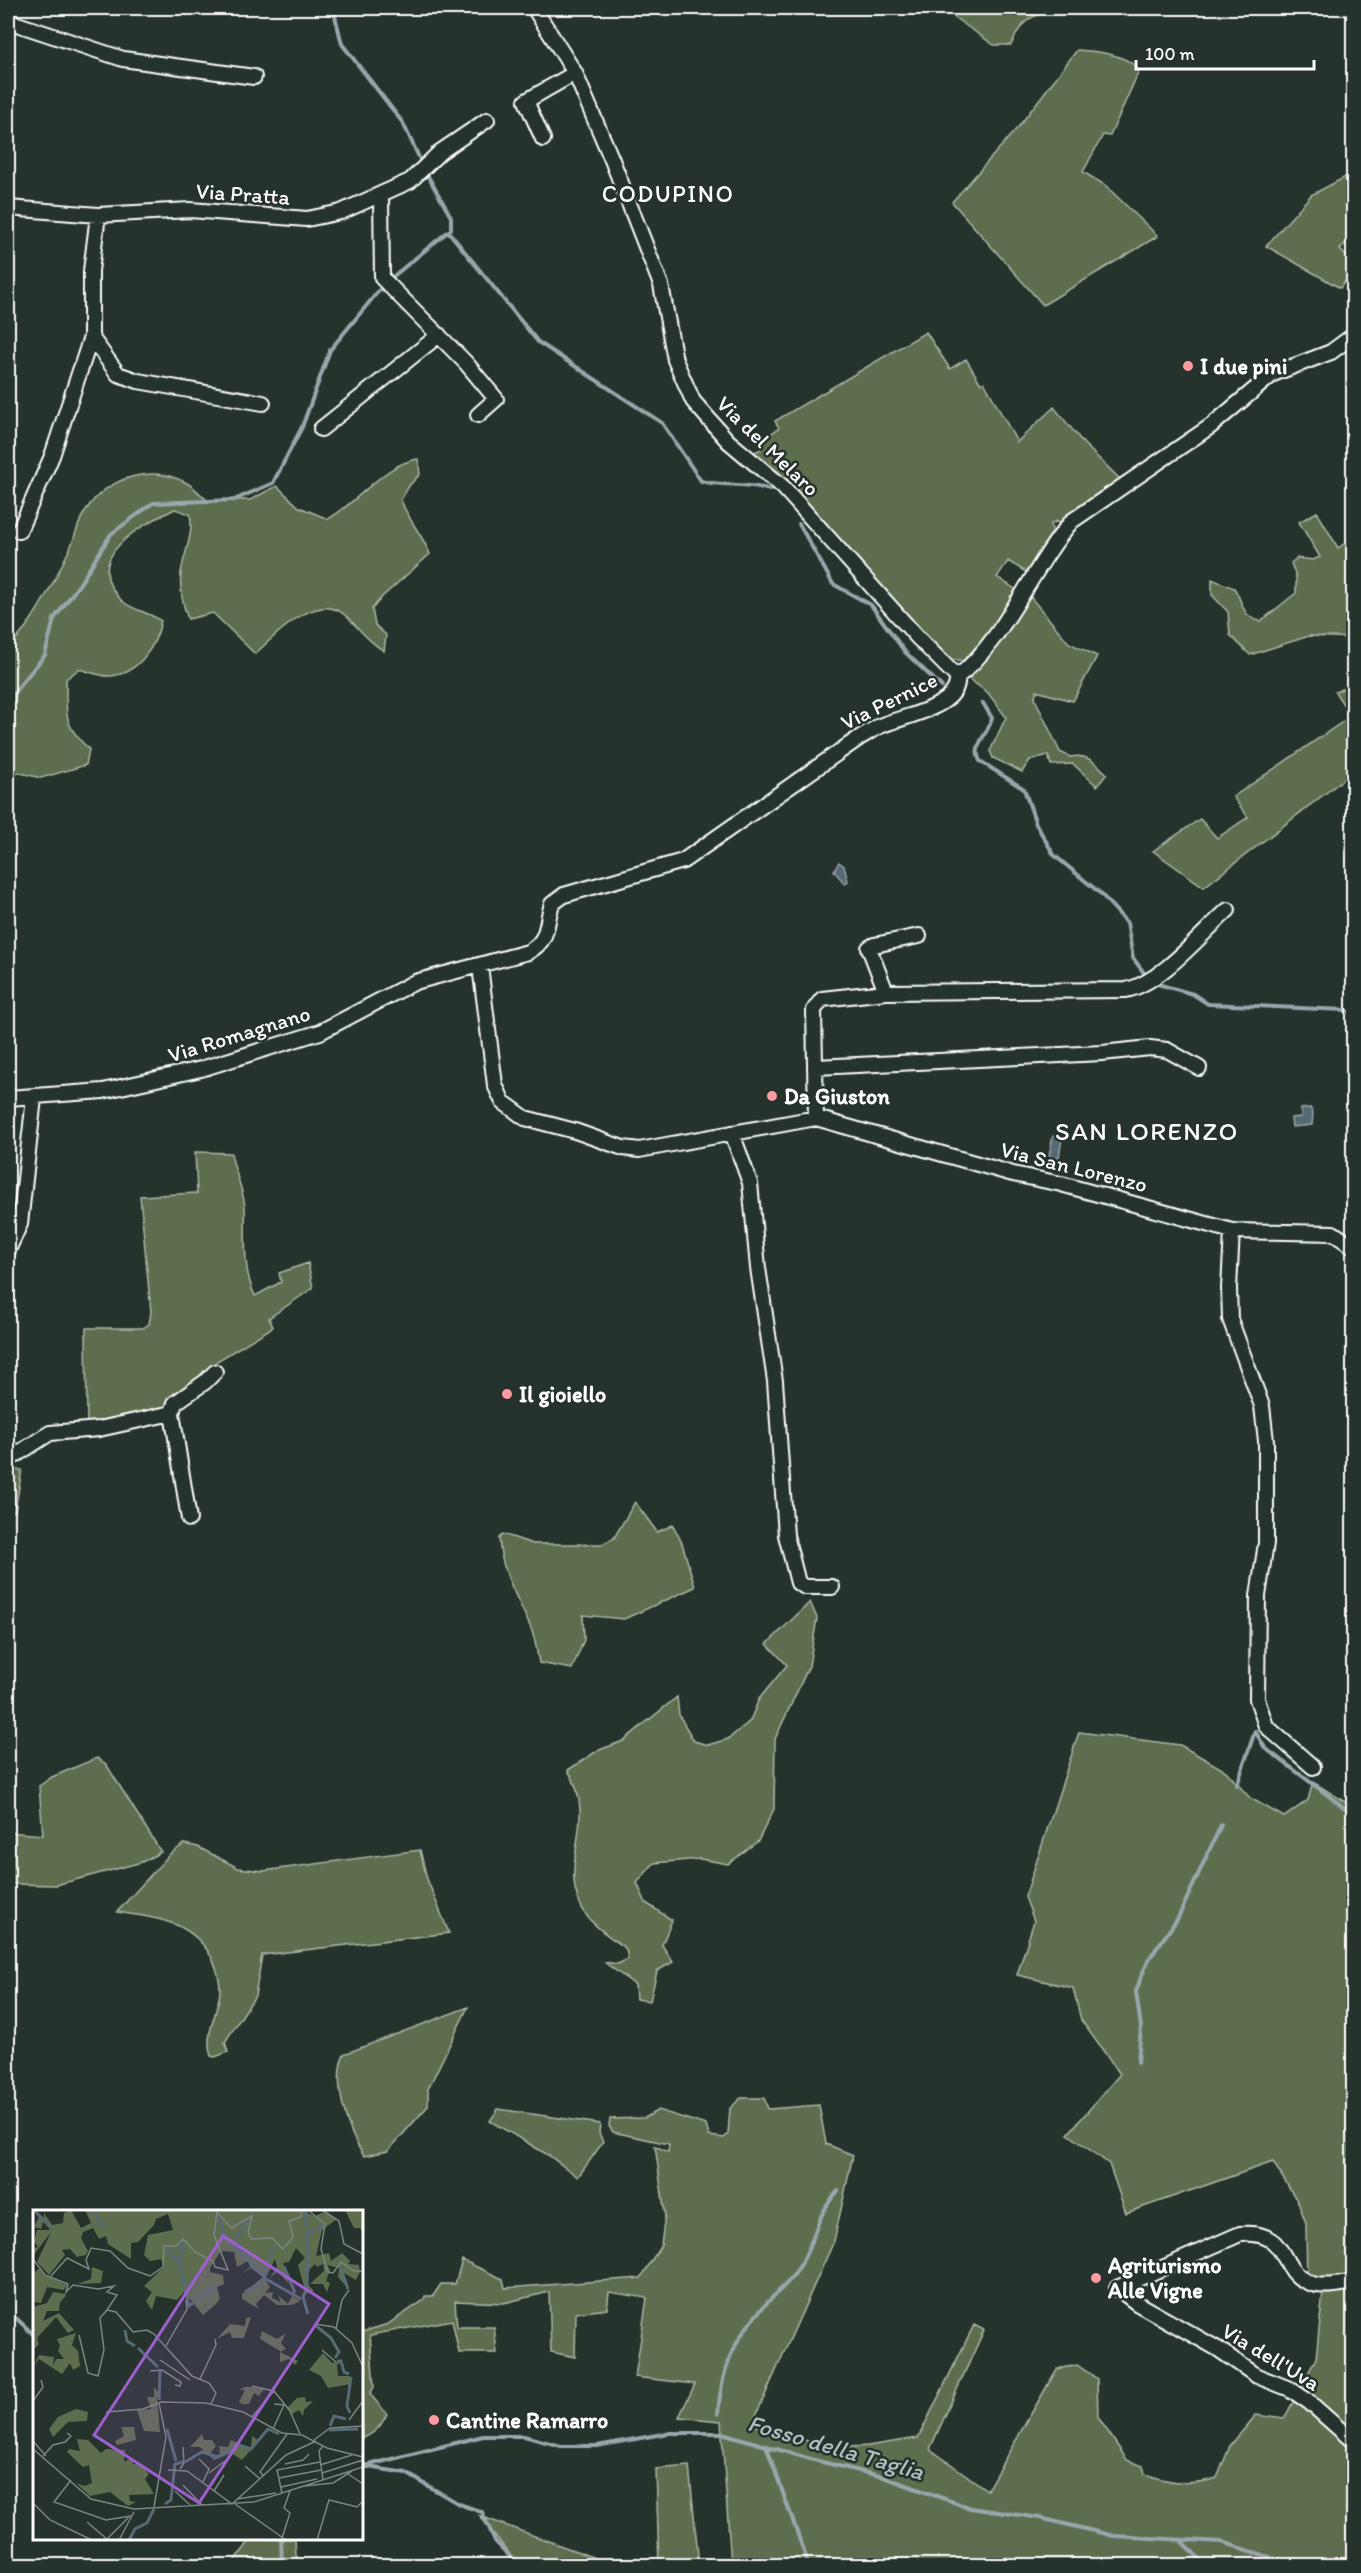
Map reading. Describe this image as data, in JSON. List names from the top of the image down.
{
  "streets": {
    "street": [
      "Via Pratta",
      "Via del Melaro",
      "Via Pernice",
      "Via Romagnano",
      "Via San Lorenzo",
      "Via dell'Uva"
    ]
  },
  "crossings": [
    ["Via del Melaro", "Via Pernice"],
    ["Via Pernice", "Via Romagnano"],
    ["Via Pernice", "Via San Lorenzo"],
    ["Via Romagnano", "Via San Lorenzo"]
  ],
  "districts": ["CODUPINO", "SAN LORENZO"],
  "water": ["Fosso della Taglia"],
  "places": [
    "I due pini",
    "Da Giuston",
    "Il gioiello",
    "Agriturismo Alle Vigne",
    "Cantine Ramarro"
  ],
  "scale_bar": "100 m"
}
